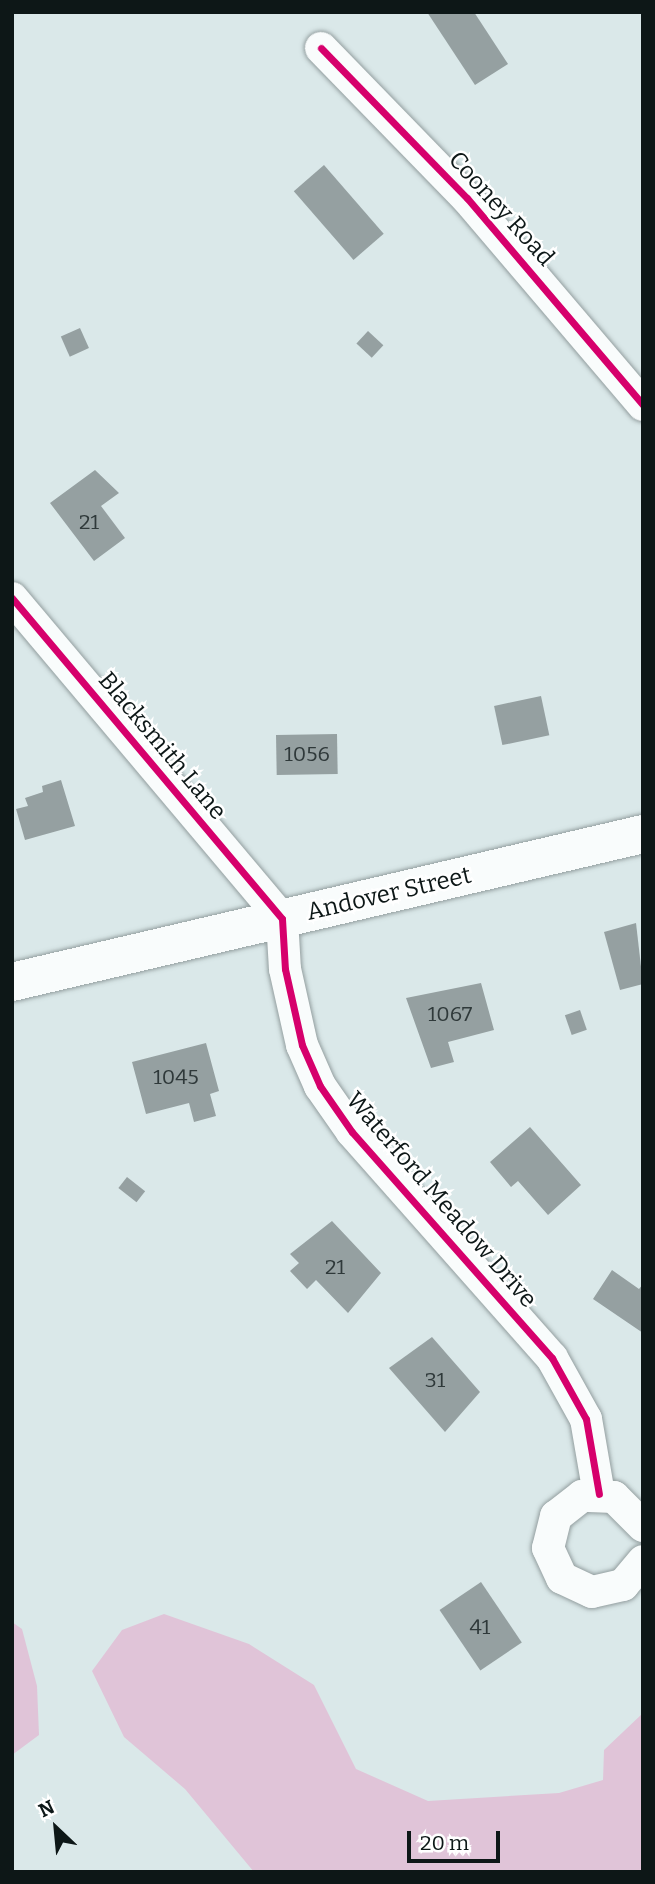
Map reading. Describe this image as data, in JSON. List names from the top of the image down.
{
  "streets": {
    "main road": ["Andover Street"],
    "street": ["Cooney Road", "Blacksmith Lane", "Waterford Meadow Drive"]
  },
  "crossings": [
    ["Blacksmith Lane", "Andover Street"],
    ["Blacksmith Lane", "Waterford Meadow Drive"],
    ["Andover Street", "Waterford Meadow Drive"]
  ],
  "house_numbers": [
    "21",
    "1056",
    "1067",
    "1045",
    "21",
    "31",
    "41"
  ],
  "scale_bar": "20 m",
  "north": "top left"
}
